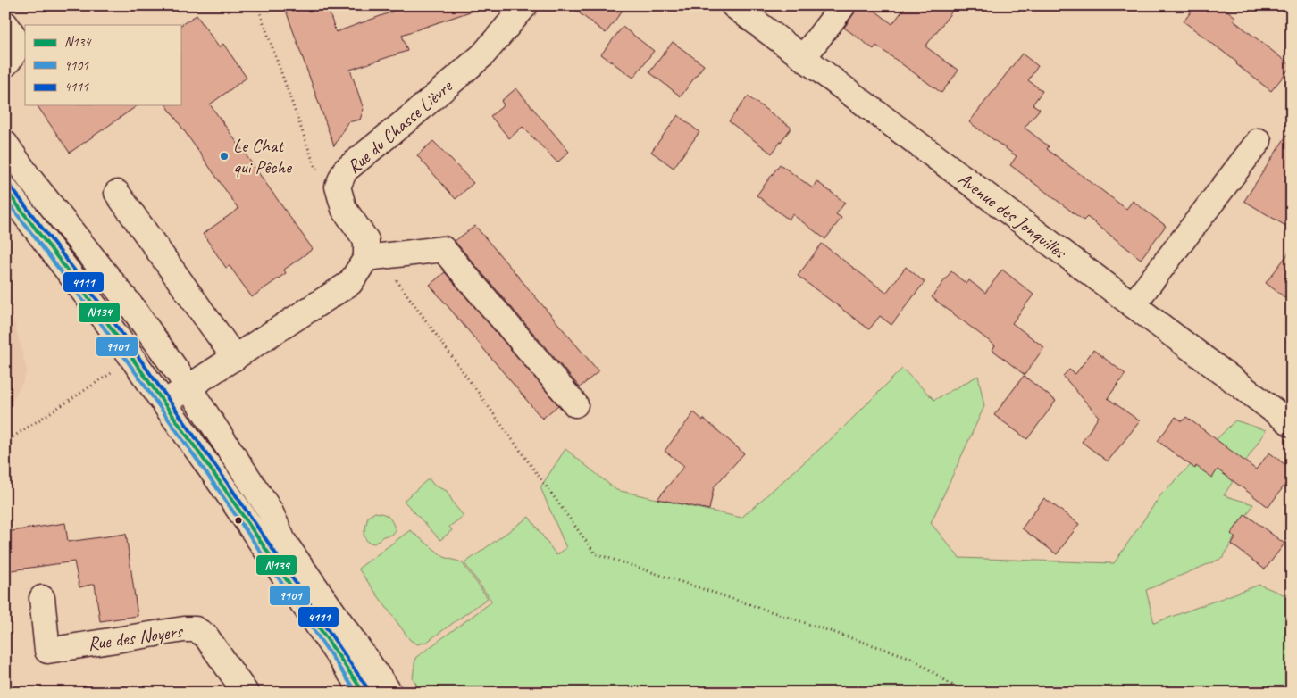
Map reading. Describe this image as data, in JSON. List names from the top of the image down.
{
  "streets": {
    "street": ["Rue du Chasse Lièvre", "Avenue des Jonquilles", "Rue des Noyers"]
  },
  "places": ["Le Chat qui Pêche"],
  "lines": ["transit line 4111", "transit line N134", "transit line 9101"],
  "legend": ["N134", "9101", "4111"]
}
